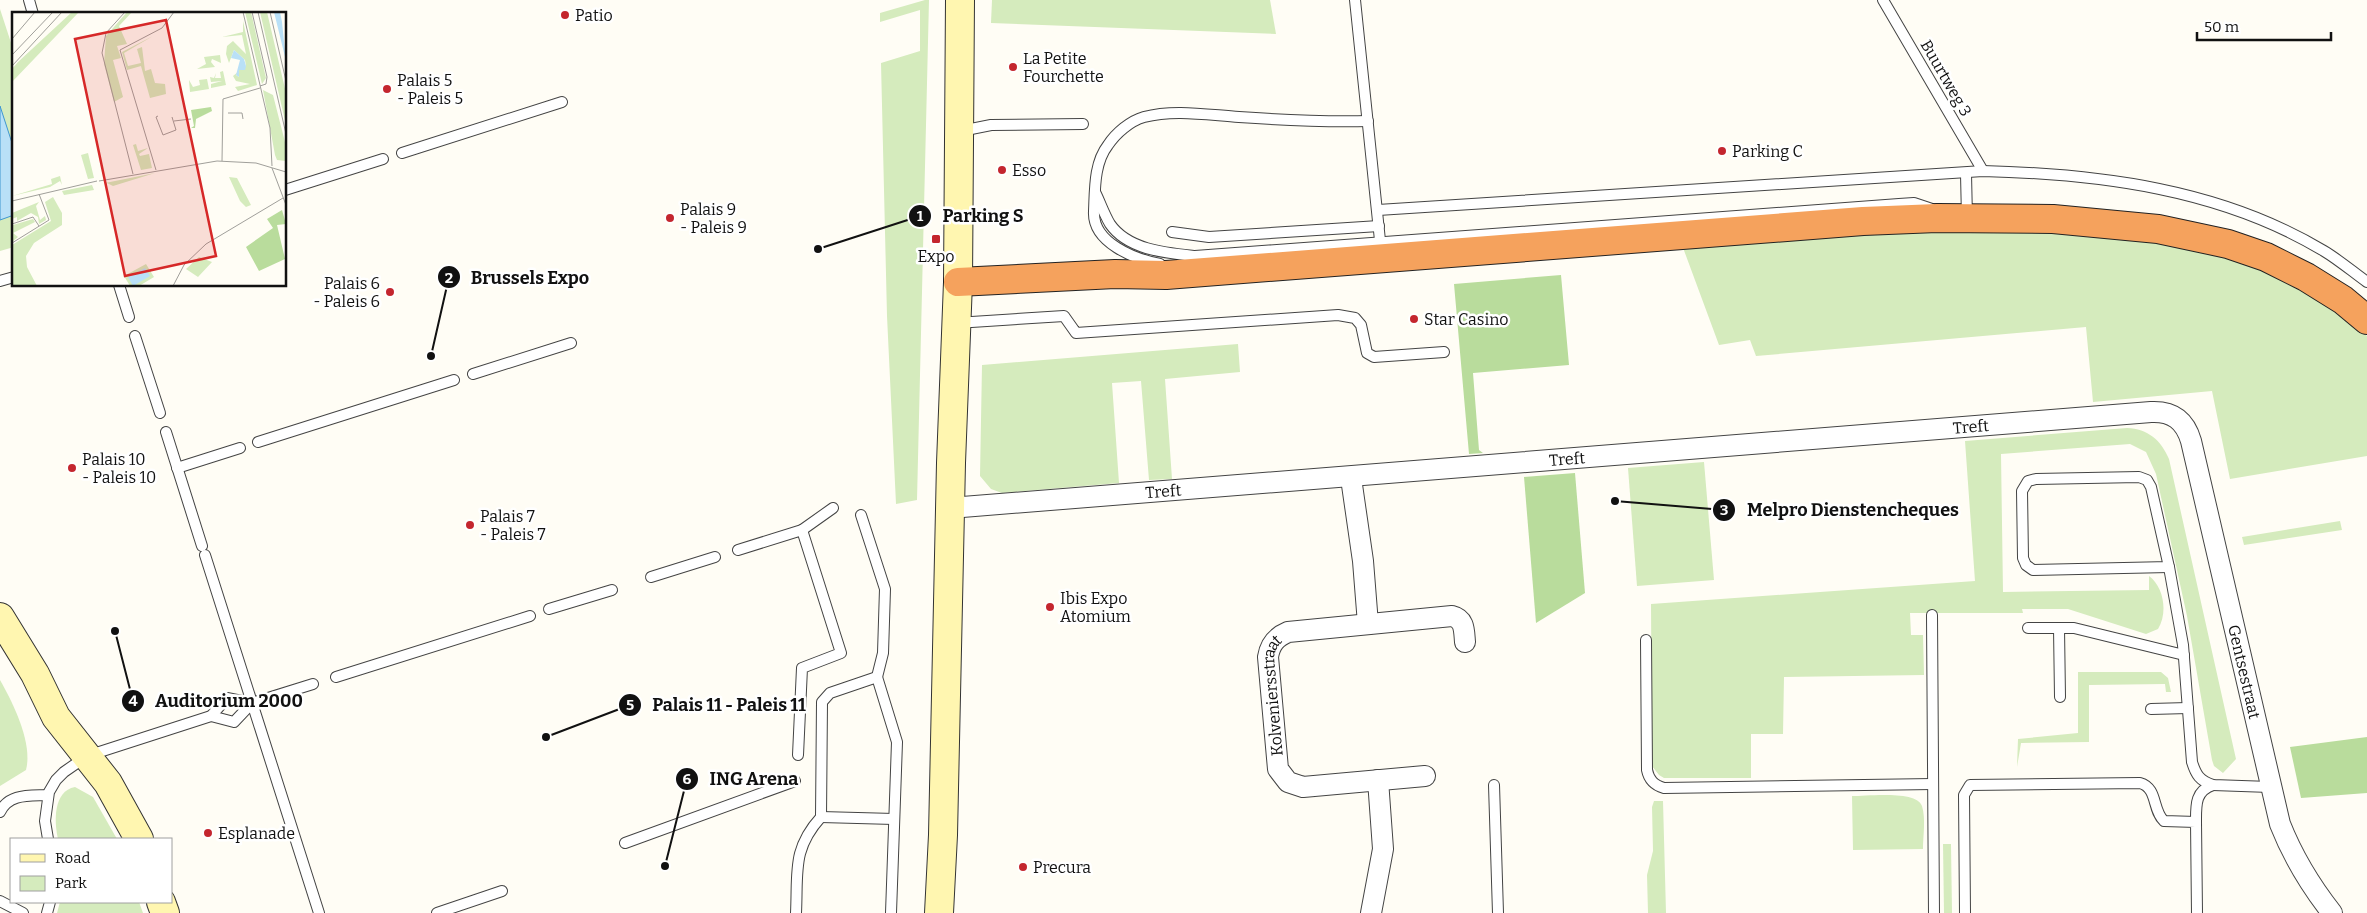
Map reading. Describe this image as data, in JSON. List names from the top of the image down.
{
  "streets": {
    "street": ["Treft", "Gentsestraat", "Kolveniersstraat"],
    "lane": ["Buurtweg 3"]
  },
  "crossings": [
    ["Treft", "Gentsestraat"]
  ],
  "places": {
    "other": [
      "Patio",
      "La Petite Fourchette",
      "Palais 5 - Paleis 5",
      "Parking C",
      "Esso",
      "Palais 9 - Paleis 9",
      "Parking S",
      "Palais 6 - Paleis 6",
      "Star Casino",
      "Brussels Expo",
      "Palais 10 - Paleis 10",
      "Melpro Dienstencheques",
      "Palais 7 - Paleis 7",
      "Ibis Expo Atomium",
      "Auditorium 2000",
      "Palais 11 - Paleis 11",
      "Esplanade",
      "ING Arena",
      "Precura"
    ],
    "transit": ["Expo"]
  },
  "legend": ["Road", "Park"],
  "scale_bar": "50 m"
}
